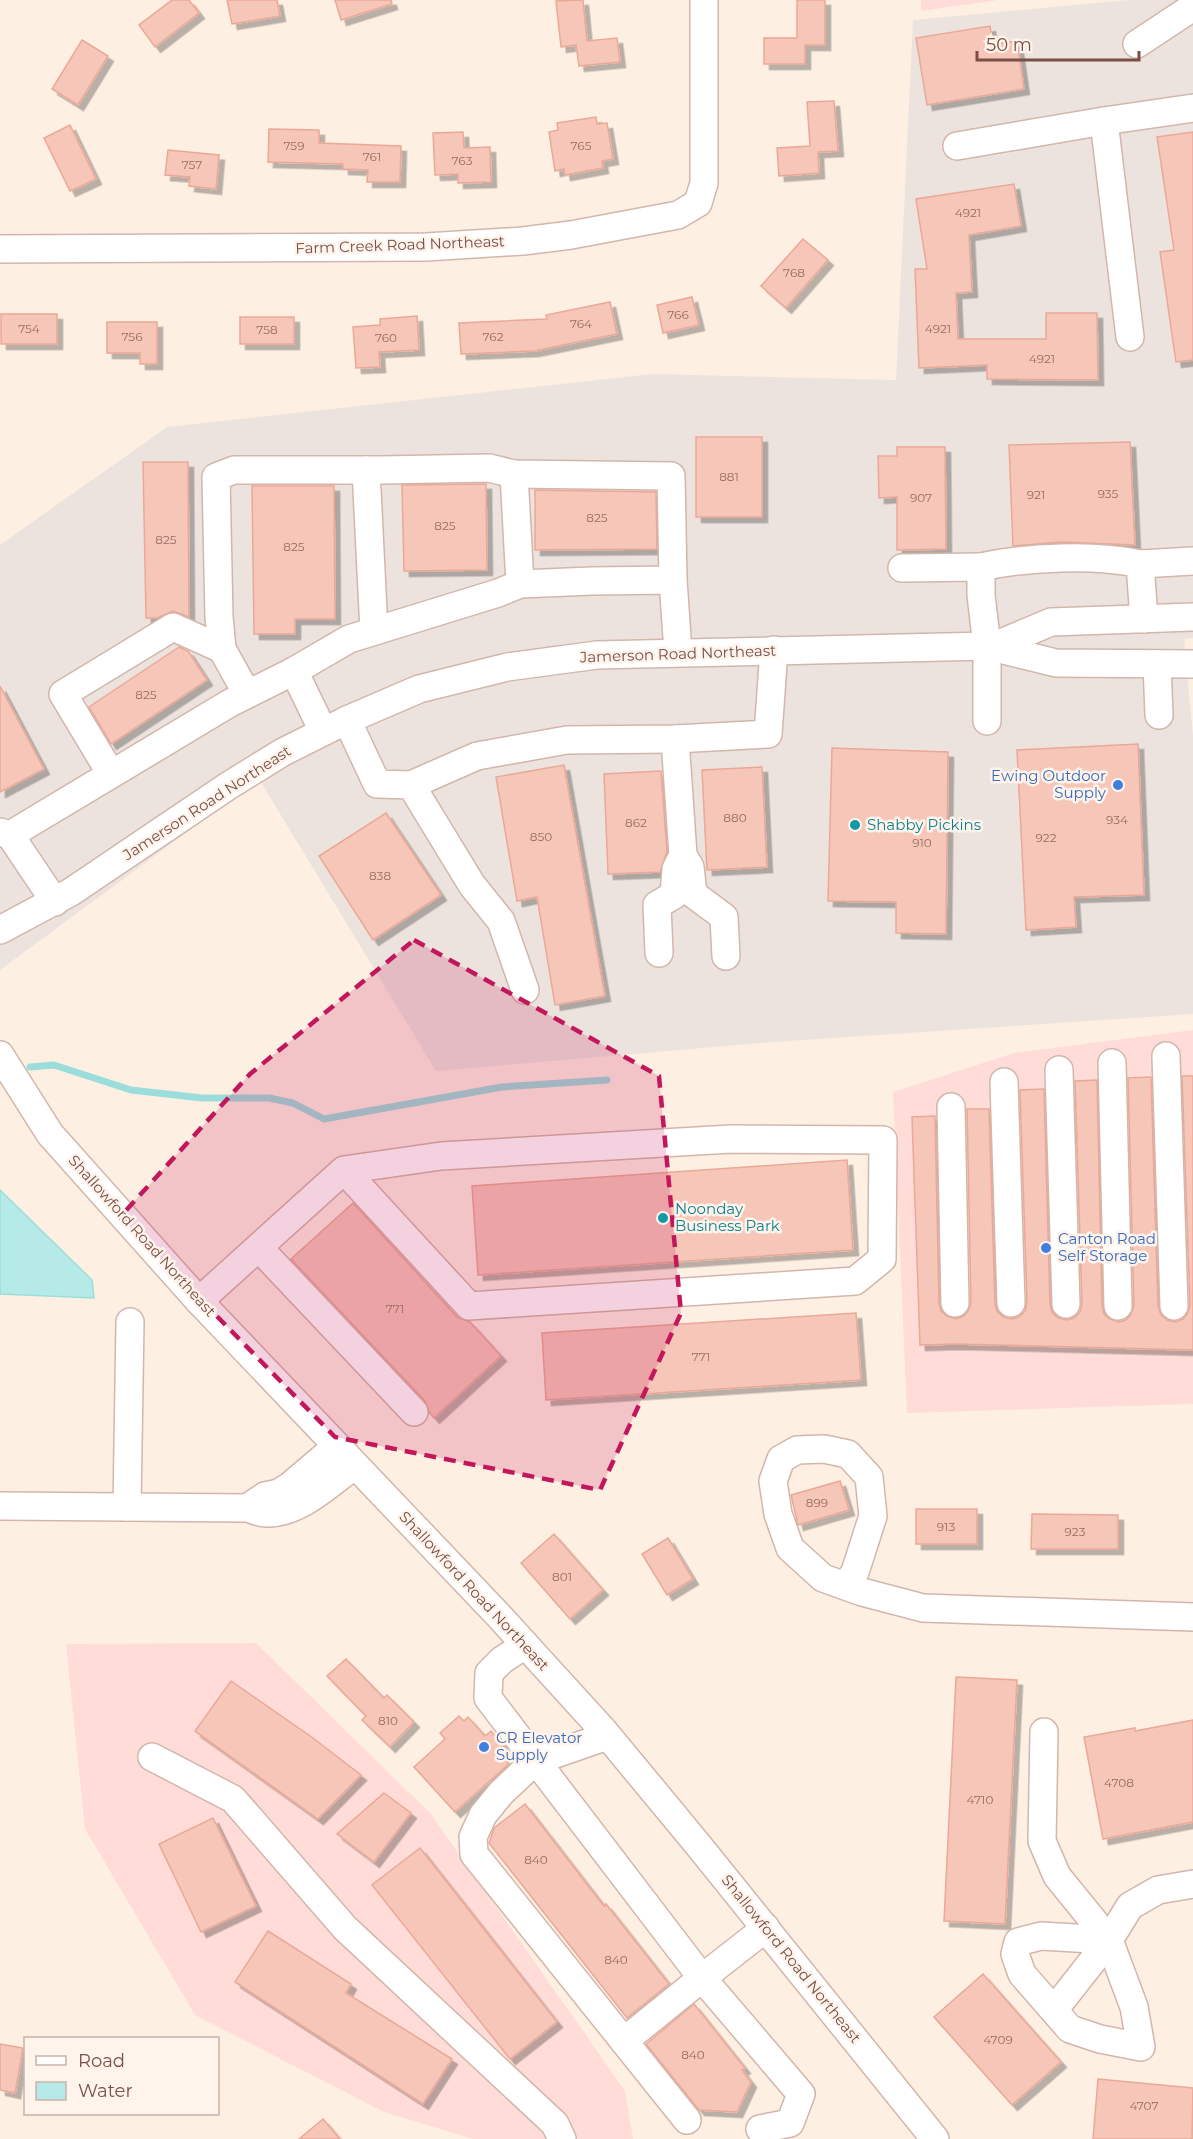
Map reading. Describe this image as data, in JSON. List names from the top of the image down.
{
  "streets": {
    "street": ["Farm Creek Road Northeast", "Jamerson Road Northeast", "Shallowford Road Northeast"]
  },
  "places": [
    "Ewing Outdoor Supply",
    "Shabby Pickins",
    "Noonday Business Park",
    "Canton Road Self Storage",
    "CR Elevator Supply"
  ],
  "house_numbers": [
    "759",
    "765",
    "761",
    "763",
    "757",
    "4921",
    "768",
    "766",
    "764",
    "754",
    "4921",
    "758",
    "756",
    "762",
    "760",
    "4921",
    "881",
    "935",
    "921",
    "907",
    "825",
    "825",
    "825",
    "825",
    "825",
    "880",
    "934",
    "862",
    "850",
    "922",
    "910",
    "838",
    "771",
    "771",
    "899",
    "913",
    "923",
    "801",
    "810",
    "4708",
    "4710",
    "840",
    "840",
    "4709",
    "840",
    "4707"
  ],
  "legend": ["Road", "Water"],
  "scale_bar": "50 m"
}
